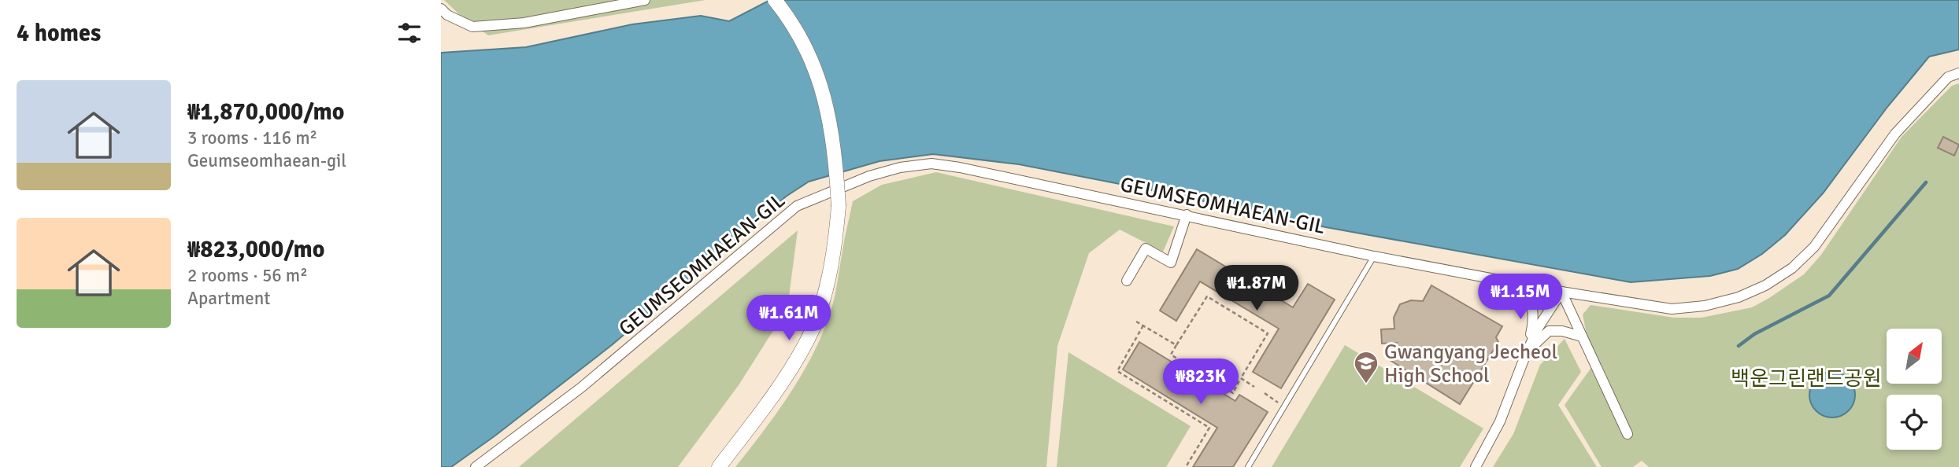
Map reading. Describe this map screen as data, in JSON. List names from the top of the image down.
{
  "streets": {
    "street": ["GEUMSEOMHAEAN-GIL"]
  },
  "parks": ["백운그린랜드공원"],
  "places": {
    "school or university": ["Gwangyang Jecheol High School"]
  },
  "north": "top right",
  "page": {
    "heading": "4 homes",
    "list": [
      {
        "name": "₩1,870,000/mo",
        "note": "3 rooms · 116 m² · Geumseomhaean-gil"
      },
      {
        "name": "₩823,000/mo",
        "note": "2 rooms · 56 m² · Apartment"
      }
    ],
    "price": [
      "₩1.87M",
      "₩1.15M",
      "₩1.61M",
      "₩823K"
    ]
  }
}
